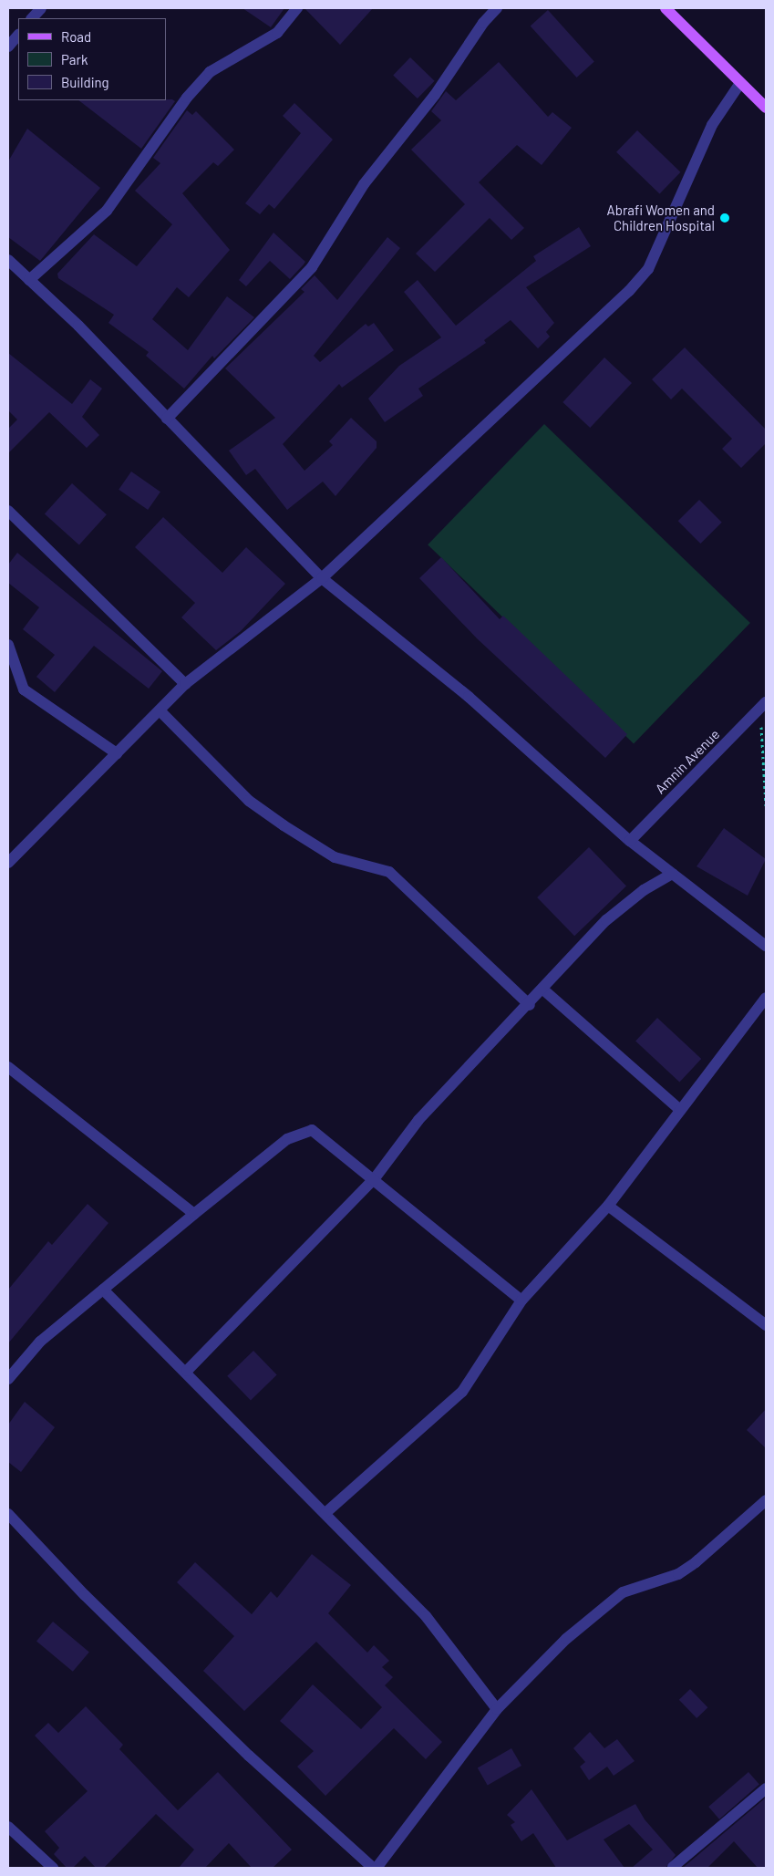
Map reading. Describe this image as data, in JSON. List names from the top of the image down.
{
  "streets": {
    "street": ["Amnin Avenue"]
  },
  "places": ["Abrafi Women and Children Hospital"],
  "legend": ["Road", "Park", "Building"]
}
